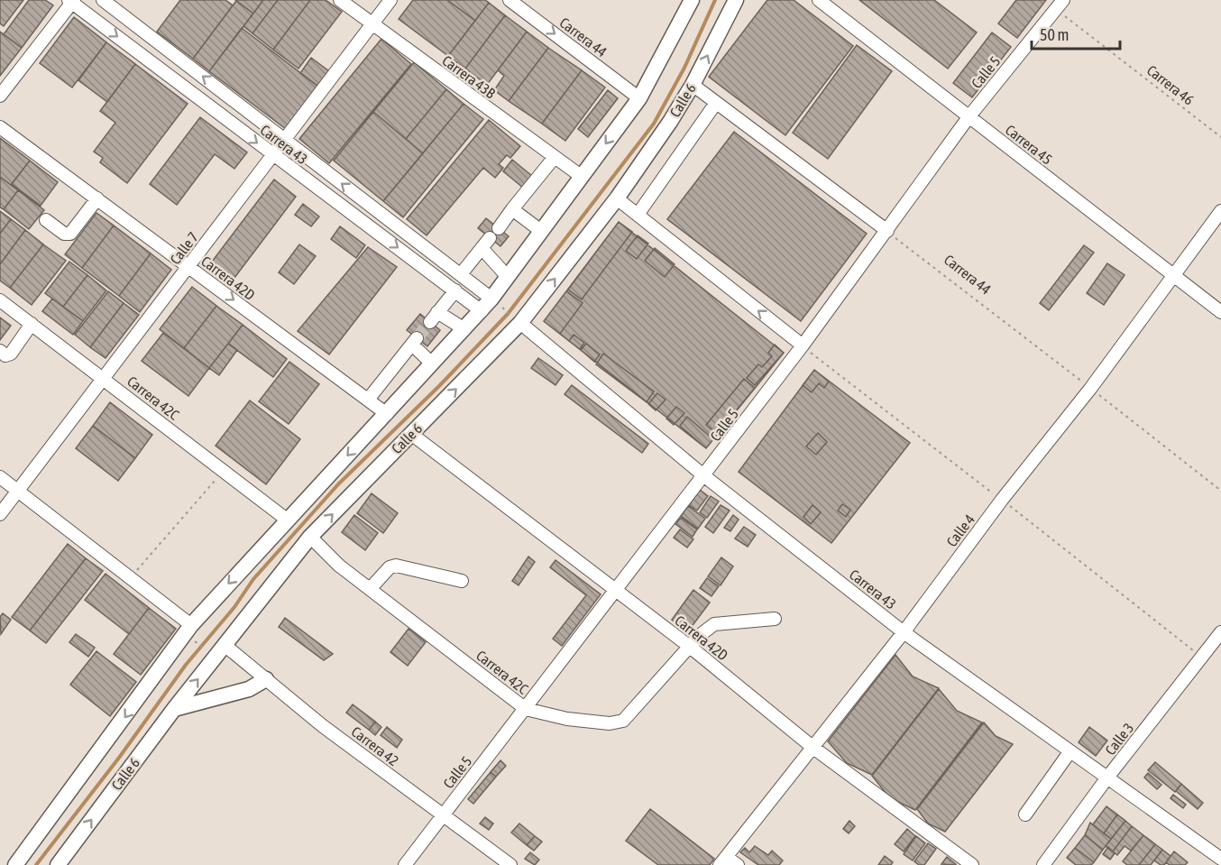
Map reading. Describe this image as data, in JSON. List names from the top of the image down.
{
  "streets": {
    "main road": ["Calle 6"],
    "street": [
      "Carrera 44",
      "Calle 5",
      "Carrera 43B",
      "Carrera 43",
      "Carrera 45",
      "Calle 7",
      "Carrera 42D",
      "Carrera 42C",
      "Calle 4",
      "Calle 3",
      "Carrera 42"
    ],
    "path": ["Carrera 46"]
  },
  "crossings": [
    ["Carrera 44", "Calle 5"],
    ["Carrera 44", "Calle 6"],
    ["Carrera 44", "Calle 4"],
    ["Calle 5", "Carrera 46"],
    ["Calle 5", "Carrera 43"],
    ["Calle 5", "Carrera 45"],
    ["Calle 5", "Carrera 42D"],
    ["Calle 5", "Carrera 42C"],
    ["Calle 5", "Carrera 42"],
    ["Carrera 43B", "Calle 6"],
    ["Carrera 43B", "Calle 7"],
    ["Calle 6", "Carrera 43"],
    ["Calle 6", "Carrera 42D"],
    ["Calle 6", "Carrera 42C"],
    ["Calle 6", "Carrera 42"],
    ["Carrera 43", "Calle 7"],
    ["Carrera 43", "Calle 4"],
    ["Carrera 43", "Calle 3"],
    ["Carrera 45", "Calle 4"],
    ["Calle 7", "Carrera 42D"],
    ["Calle 7", "Carrera 42C"],
    ["Carrera 42D", "Calle 4"]
  ],
  "scale_bar": "50 m"
}
